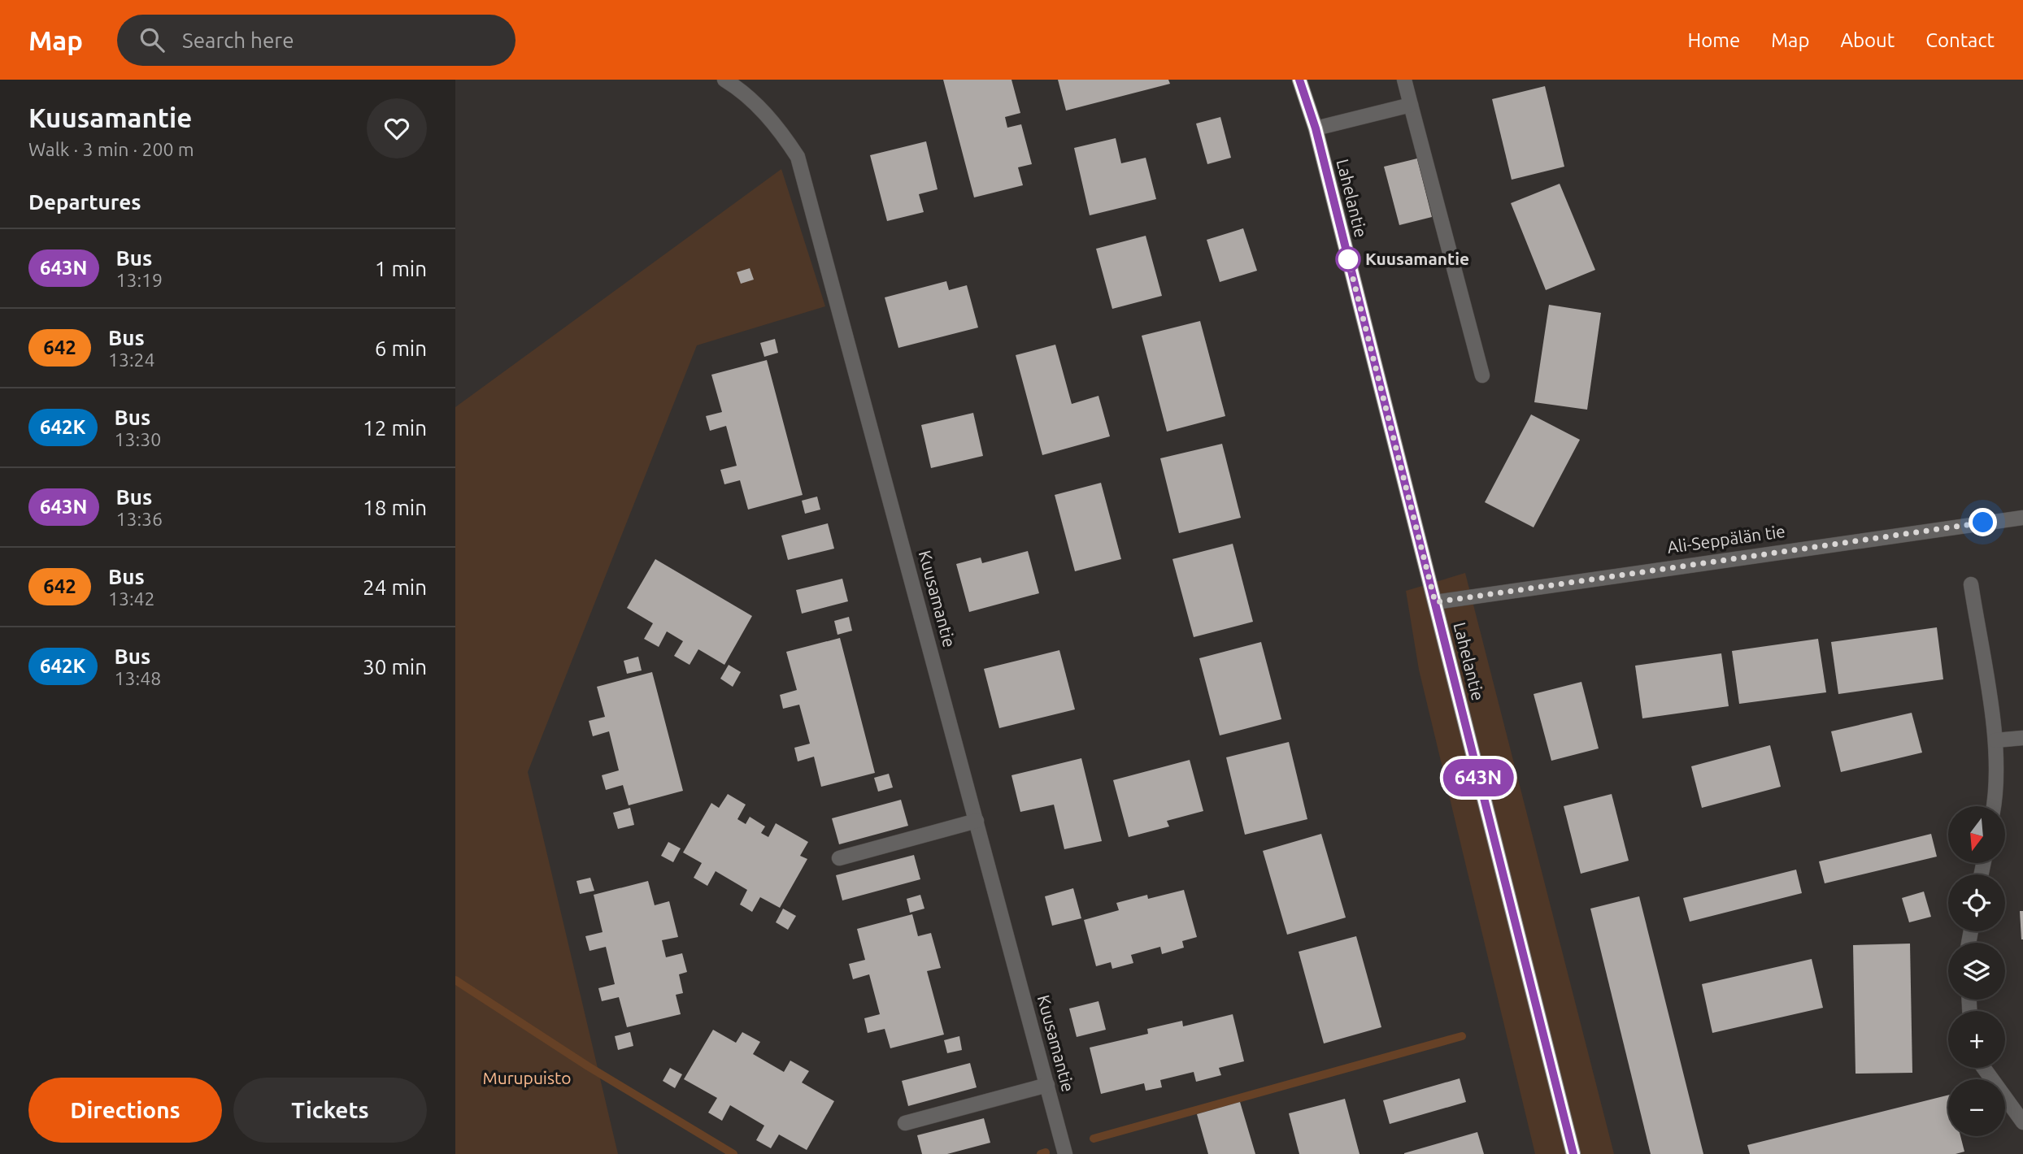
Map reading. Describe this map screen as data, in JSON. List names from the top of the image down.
{
  "streets": {
    "main road": ["Lahelantie"],
    "street": ["Ali-Seppälän tie", "Kuusamantie"]
  },
  "crossings": [
    ["Lahelantie", "Ali-Seppälän tie"]
  ],
  "parks": ["Murupuisto"],
  "places": ["Kuusamantie"],
  "lines": ["bus line 643N"],
  "north": "bottom",
  "page": {
    "header": "Map",
    "search": "Search here",
    "nav": [
      "Home",
      "Map",
      "About",
      "Contact"
    ],
    "heading": [
      ["Kuusamantie", "Walk · 3 min · 200 m"],
      "Departures"
    ],
    "on_map": "643N",
    "list": [
      {
        "mark": "643N",
        "name": "Bus",
        "note": "13:19",
        "value": "1 min"
      },
      {
        "mark": "642",
        "name": "Bus",
        "note": "13:24",
        "value": "6 min"
      },
      {
        "mark": "642K",
        "name": "Bus",
        "note": "13:30",
        "value": "12 min"
      },
      {
        "mark": "643N",
        "name": "Bus",
        "note": "13:36",
        "value": "18 min"
      },
      {
        "mark": "642",
        "name": "Bus",
        "note": "13:42",
        "value": "24 min"
      },
      {
        "mark": "642K",
        "name": "Bus",
        "note": "13:48",
        "value": "30 min"
      }
    ],
    "map_buttons": ["+", "−"],
    "buttons": ["Directions", "Tickets"]
  }
}
